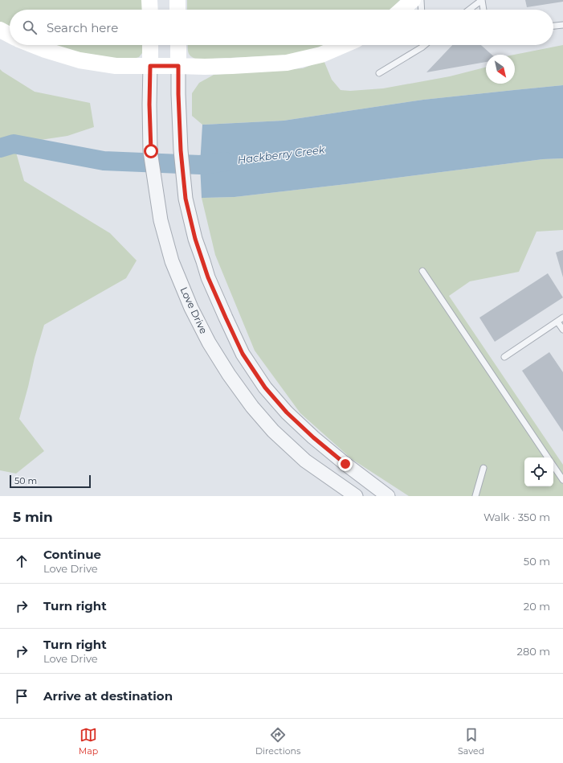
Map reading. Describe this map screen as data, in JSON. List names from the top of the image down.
{
  "streets": {
    "street": ["Love Drive"]
  },
  "water": ["Hackberry Creek"],
  "scale_bar": "50 m",
  "north": "bottom right",
  "page": {
    "search": "Search here",
    "scale": "50 m",
    "heading": ["5 min", "Walk · 350 m"],
    "list": [
      ["Continue", "Love Drive", "50 m"],
      ["Turn right", "20 m"],
      ["Turn right", "Love Drive", "280 m"],
      "Arrive at destination"
    ],
    "nav": ["Map", "Directions", "Saved"]
  }
}
